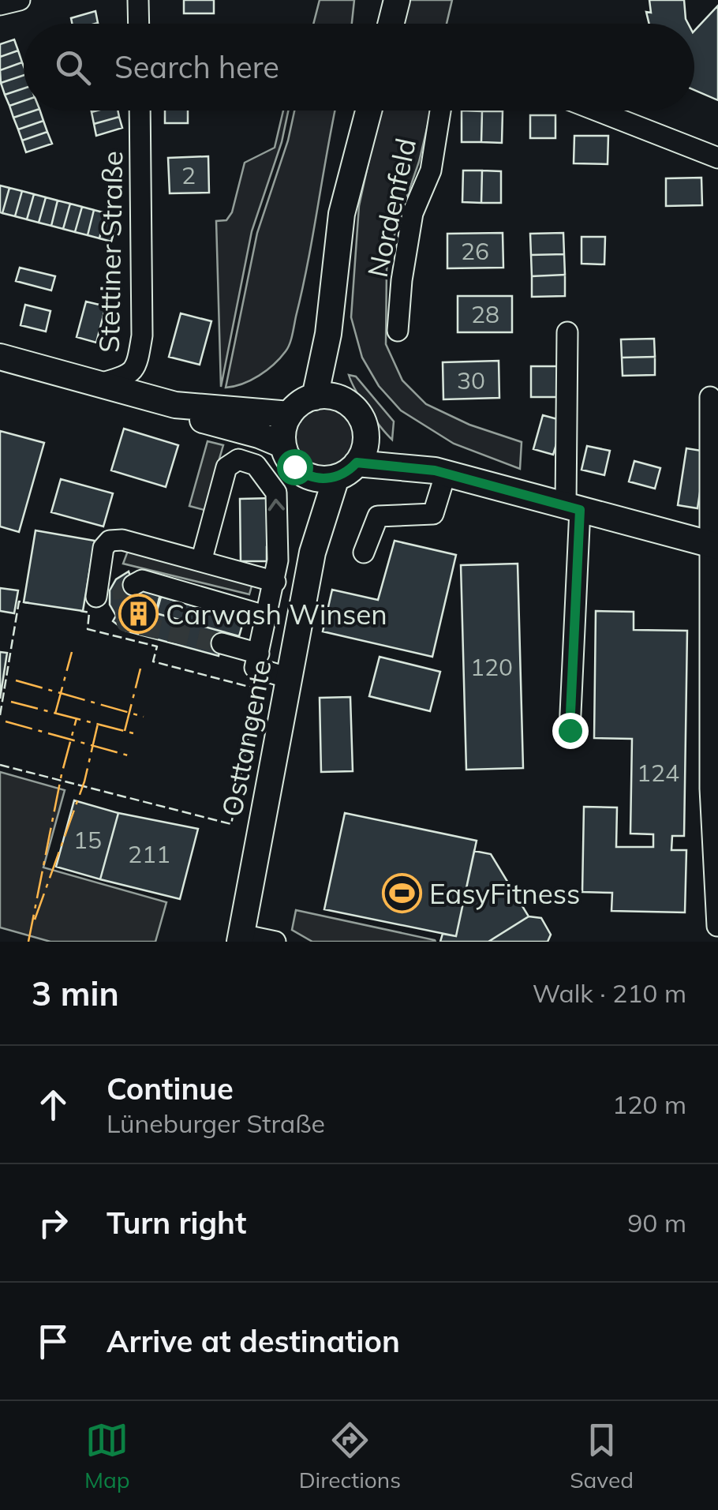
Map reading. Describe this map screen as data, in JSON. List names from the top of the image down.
{
  "streets": {
    "main road": ["Osttangente"],
    "street": ["Nordenfeld", "Stettiner Straße"]
  },
  "places": {
    "building": ["Carwash Winsen"],
    "sports": ["EasyFitness"]
  },
  "house_numbers": [
    "2",
    "26",
    "28",
    "30",
    "120",
    "124",
    "15",
    "211"
  ],
  "page": {
    "search": "Search here",
    "heading": ["3 min", "Walk · 210 m"],
    "list": [
      ["Continue", "Lüneburger Straße", "120 m"],
      ["Turn right", "90 m"],
      "Arrive at destination"
    ],
    "nav": ["Map", "Directions", "Saved"]
  }
}
